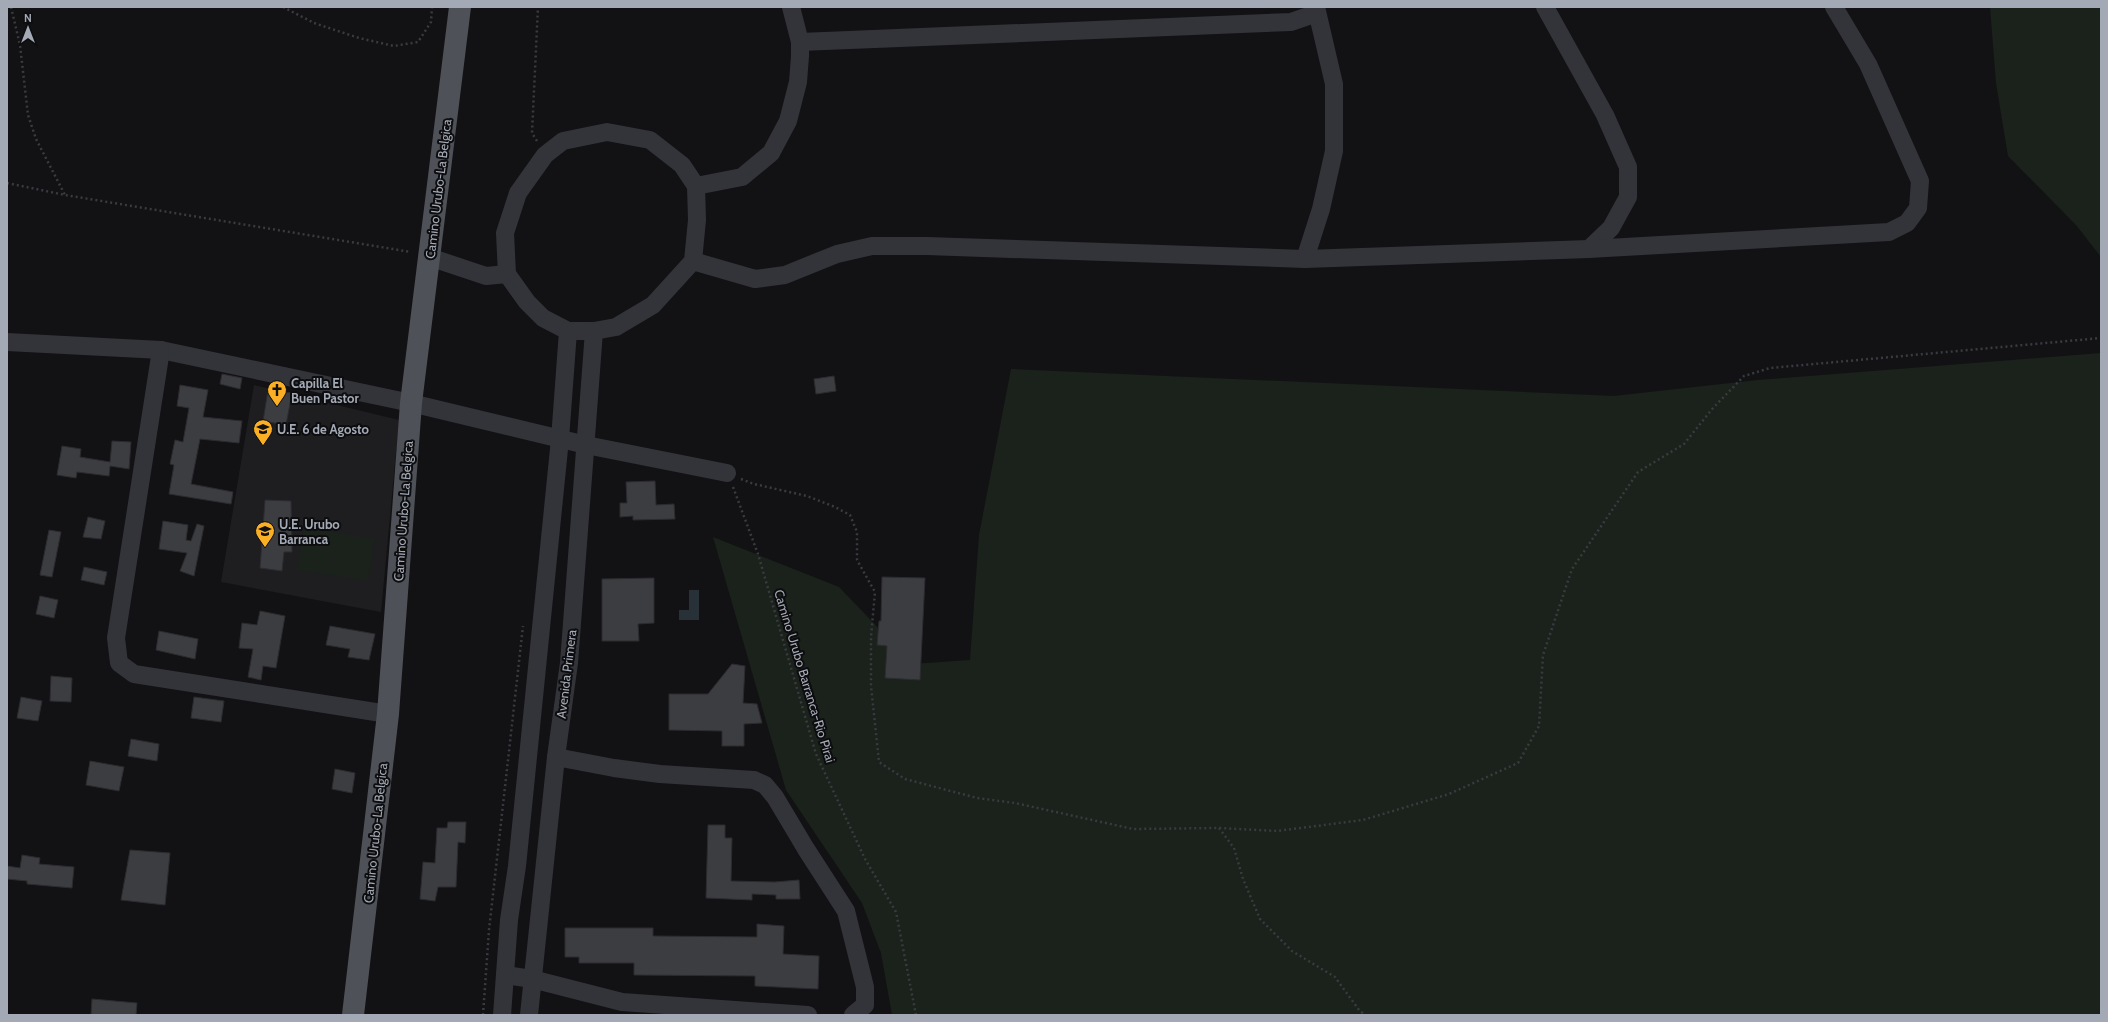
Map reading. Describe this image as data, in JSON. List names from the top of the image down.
{
  "streets": {
    "main road": ["Camino Urubo-La Belgica"],
    "street": ["Avenida Primera"],
    "path": ["Camino Urubo Barranca-Rio Pirai"]
  },
  "places": {
    "church": ["Capilla El Buen Pastor"],
    "school or university": ["U.E. 6 de Agosto", "U.E. Urubo Barranca"]
  },
  "north": "top"
}
